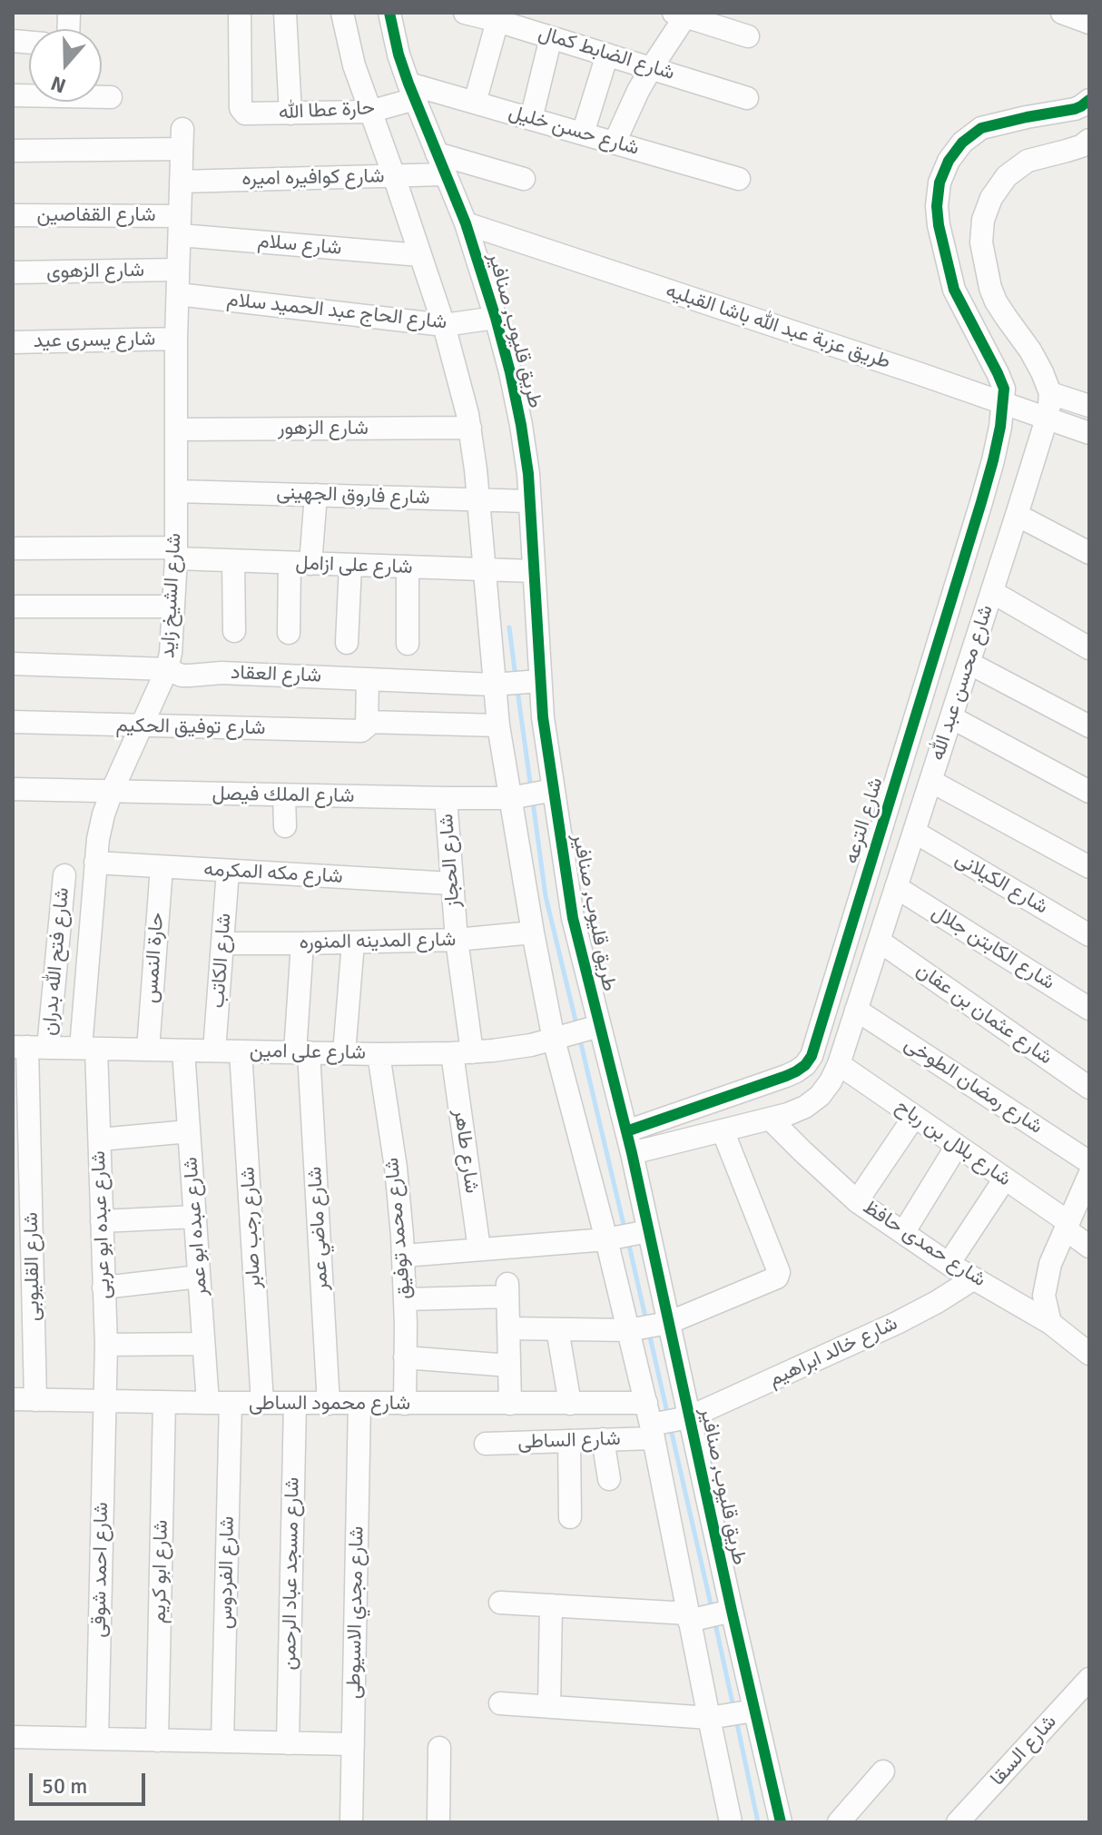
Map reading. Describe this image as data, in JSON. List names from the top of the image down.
{
  "streets": {
    "street": [
      "شارع الضابط كمال",
      "حارة عطا الله",
      "شارع حسن خليل",
      "شارع كوافيره اميره",
      "شارع القفاصين",
      "شارع سلام",
      "شارع الزهوى",
      "شارع الحاج عبد الحميد سلام",
      "طريق عزبة عبد الله باشا القبليه",
      "طريق قليوب, صنافير",
      "شارع يسرى عيد",
      "شارع الزهور",
      "شارع فاروق الجهينى",
      "شارع على ازامل",
      "شارع الشيخ زايد",
      "شارع العقاد",
      "شارع محسن عبد الله",
      "شارع توفيق الحكيم",
      "شارع الملك فيصل",
      "شارع الترعه",
      "شارع الحجاز",
      "شارع مكه المكرمه",
      "شارع الكيلانى",
      "شارع المدينه المنوره",
      "شارع الكابتن جلال",
      "حارة النمس",
      "شارع الكاتب",
      "شارع فتح الله بدران",
      "شارع عثمان بن عفان",
      "شارع على امين",
      "شارع رمضان الطوخى",
      "شارع بلال بن رباح",
      "شارع طاهر",
      "شارع عبده ابو عربى",
      "شارع عبده ابو عمر",
      "شارع رجب صابر",
      "شارع ماضي عمر",
      "شارع محمد توفيق",
      "شارع حمدى حافظ",
      "شارع القليوبى",
      "شارع خالد ابراهيم",
      "شارع محمود الساطى",
      "شارع الساطى",
      "شارع احمد شوقى",
      "شارع ابو كريم",
      "شارع الفردوس",
      "شارع مسجد عباد الرحمن",
      "شارع مجدي الاسيوطى",
      "شارع السقا"
    ]
  },
  "crossings": [
    ["حارة عطا الله", "شارع حسن خليل"],
    ["حارة عطا الله", "طريق قليوب, صنافير"],
    ["شارع حسن خليل", "طريق قليوب, صنافير"],
    ["شارع كوافيره اميره", "طريق قليوب, صنافير"],
    ["شارع كوافيره اميره", "شارع الشيخ زايد"],
    ["شارع القفاصين", "شارع سلام"],
    ["شارع القفاصين", "شارع الشيخ زايد"],
    ["شارع سلام", "شارع الشيخ زايد"],
    ["شارع الزهوى", "شارع الشيخ زايد"],
    ["شارع الحاج عبد الحميد سلام", "طريق قليوب, صنافير"],
    ["شارع الحاج عبد الحميد سلام", "شارع الشيخ زايد"],
    ["طريق عزبة عبد الله باشا القبليه", "طريق قليوب, صنافير"],
    ["طريق عزبة عبد الله باشا القبليه", "شارع محسن عبد الله"],
    ["طريق عزبة عبد الله باشا القبليه", "شارع الترعه"],
    ["طريق قليوب, صنافير", "شارع فاروق الجهينى"],
    ["طريق قليوب, صنافير", "شارع على ازامل"],
    ["طريق قليوب, صنافير", "شارع العقاد"],
    ["طريق قليوب, صنافير", "شارع محسن عبد الله"],
    ["طريق قليوب, صنافير", "شارع الملك فيصل"],
    ["طريق قليوب, صنافير", "شارع الترعه"],
    ["طريق قليوب, صنافير", "شارع على امين"],
    ["طريق قليوب, صنافير", "شارع خالد ابراهيم"],
    ["شارع يسرى عيد", "شارع الشيخ زايد"],
    ["شارع الزهور", "شارع الشيخ زايد"],
    ["شارع فاروق الجهينى", "شارع الشيخ زايد"],
    ["شارع على ازامل", "شارع الشيخ زايد"],
    ["شارع الشيخ زايد", "شارع العقاد"],
    ["شارع الشيخ زايد", "شارع توفيق الحكيم"],
    ["شارع الشيخ زايد", "شارع الملك فيصل"],
    ["شارع الشيخ زايد", "شارع مكه المكرمه"],
    ["شارع الشيخ زايد", "شارع على امين"],
    ["شارع الشيخ زايد", "شارع عبده ابو عربى"],
    ["شارع محسن عبد الله", "شارع الكيلانى"],
    ["شارع محسن عبد الله", "شارع الكابتن جلال"],
    ["شارع محسن عبد الله", "شارع عثمان بن عفان"],
    ["شارع محسن عبد الله", "شارع رمضان الطوخى"],
    ["شارع محسن عبد الله", "شارع بلال بن رباح"],
    ["شارع محسن عبد الله", "شارع حمدى حافظ"],
    ["شارع الملك فيصل", "شارع الحجاز"],
    ["شارع الحجاز", "شارع مكه المكرمه"],
    ["شارع الحجاز", "شارع المدينه المنوره"],
    ["شارع الحجاز", "شارع على امين"],
    ["شارع الحجاز", "شارع طاهر"],
    ["شارع مكه المكرمه", "حارة النمس"],
    ["شارع مكه المكرمه", "شارع الكاتب"],
    ["شارع المدينه المنوره", "شارع الكاتب"],
    ["شارع المدينه المنوره", "شارع ماضي عمر"],
    ["حارة النمس", "شارع على امين"],
    ["شارع الكاتب", "شارع على امين"],
    ["شارع فتح الله بدران", "شارع على امين"],
    ["شارع فتح الله بدران", "شارع القليوبى"],
    ["شارع على امين", "شارع طاهر"],
    ["شارع على امين", "شارع عبده ابو عربى"],
    ["شارع على امين", "شارع عبده ابو عمر"],
    ["شارع على امين", "شارع رجب صابر"],
    ["شارع على امين", "شارع ماضي عمر"],
    ["شارع على امين", "شارع محمد توفيق"],
    ["شارع على امين", "شارع القليوبى"],
    ["شارع عبده ابو عربى", "شارع محمود الساطى"],
    ["شارع عبده ابو عربى", "شارع احمد شوقى"],
    ["شارع عبده ابو عمر", "شارع محمود الساطى"],
    ["شارع رجب صابر", "شارع محمود الساطى"],
    ["شارع ماضي عمر", "شارع محمود الساطى"],
    ["شارع محمد توفيق", "شارع محمود الساطى"],
    ["شارع حمدى حافظ", "شارع خالد ابراهيم"],
    ["شارع القليوبى", "شارع محمود الساطى"],
    ["شارع خالد ابراهيم", "شارع محمود الساطى"],
    ["شارع خالد ابراهيم", "شارع الساطى"],
    ["شارع محمود الساطى", "شارع الساطى"],
    ["شارع محمود الساطى", "شارع احمد شوقى"],
    ["شارع محمود الساطى", "شارع ابو كريم"],
    ["شارع محمود الساطى", "شارع الفردوس"],
    ["شارع محمود الساطى", "شارع مسجد عباد الرحمن"],
    ["شارع محمود الساطى", "شارع مجدي الاسيوطى"]
  ],
  "scale_bar": "50 m",
  "north": "bottom"
}
